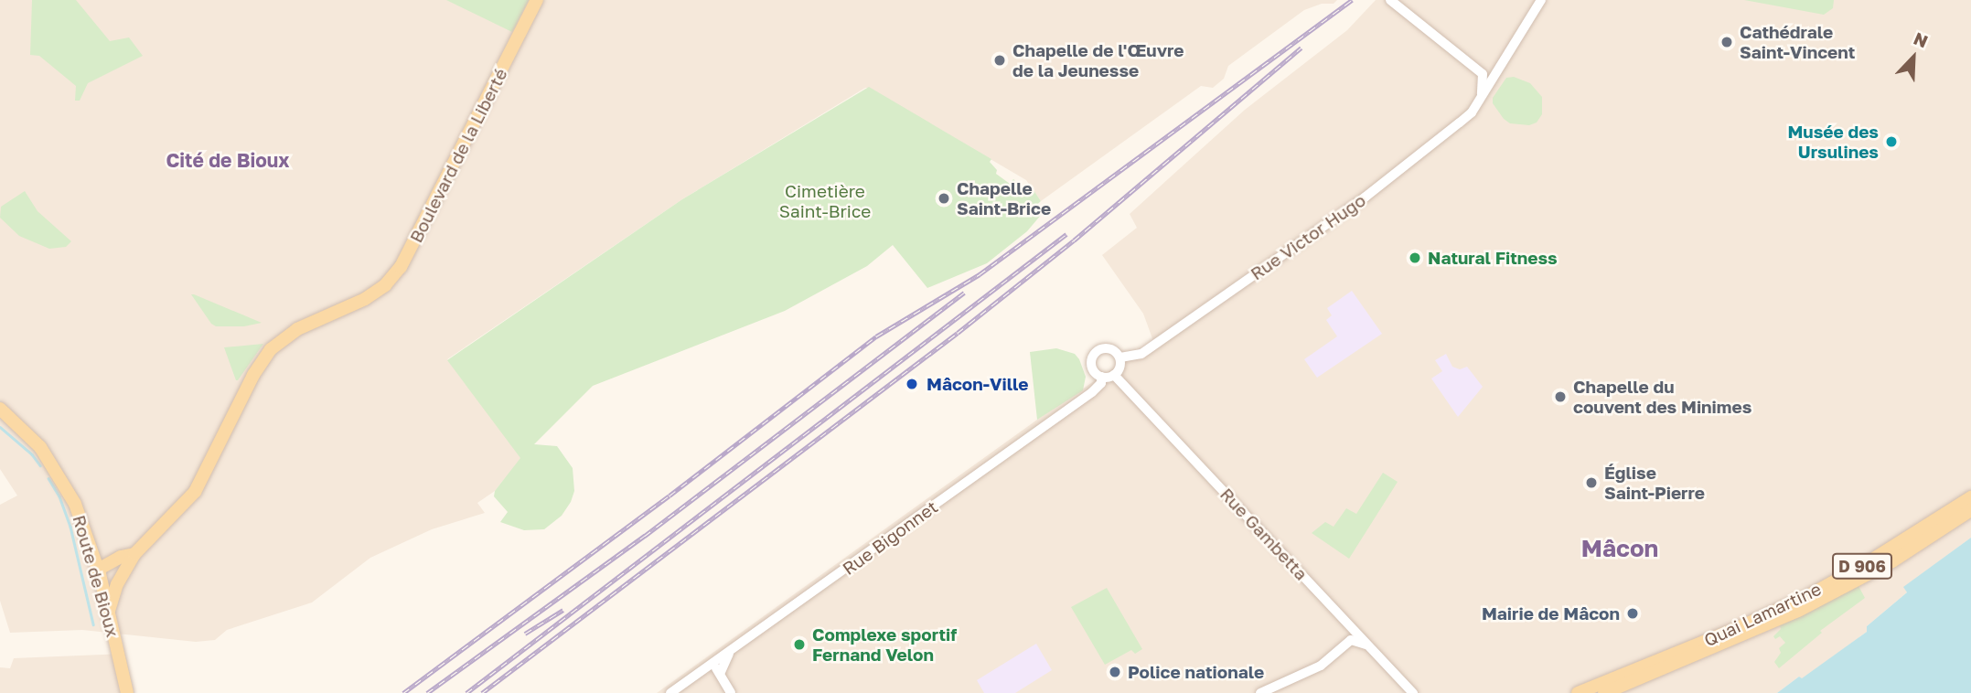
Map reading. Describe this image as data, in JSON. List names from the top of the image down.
{
  "streets": {
    "main road": [
      "Boulevard de la Liberté",
      "D 906",
      "Route de Bioux",
      "Quai Lamartine"
    ],
    "street": ["Rue Victor Hugo", "Rue Gambetta", "Rue Bigonnet"]
  },
  "crossings": [
    ["Boulevard de la Liberté", "Route de Bioux"],
    ["Rue Victor Hugo", "Rue Gambetta"],
    ["Rue Victor Hugo", "Rue Bigonnet"],
    ["Rue Gambetta", "Rue Bigonnet"],
    ["D 906", "Quai Lamartine"]
  ],
  "districts": ["Cité de Bioux", "Mâcon"],
  "parks": ["Cimetière Saint-Brice"],
  "places": [
    "Cathédrale Saint-Vincent",
    "Chapelle de l'Œuvre de la Jeunesse",
    "Musée des Ursulines",
    "Chapelle Saint-Brice",
    "Natural Fitness",
    "Mâcon-Ville",
    "Chapelle du couvent des Minimes",
    "Église Saint-Pierre",
    "Mairie de Mâcon",
    "Complexe sportif Fernand Velon",
    "Police nationale"
  ],
  "north": "top right"
}
